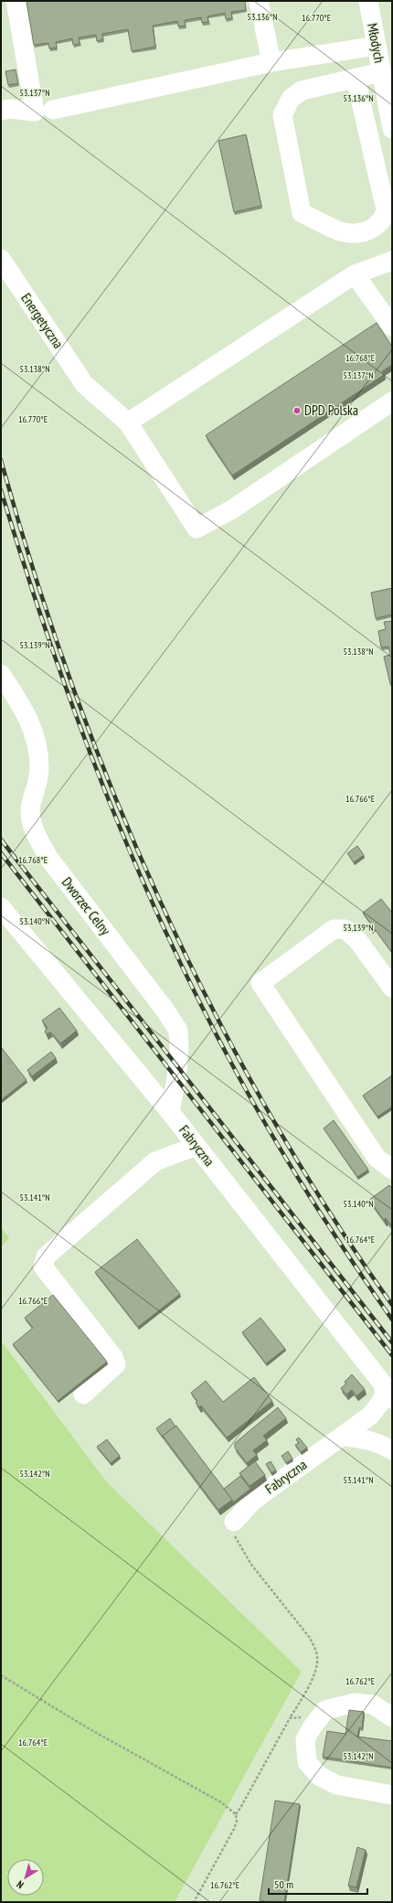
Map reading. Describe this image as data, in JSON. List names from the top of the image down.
{
  "streets": {
    "street": [
      "Młodych",
      "Energetyczna",
      "Dworzec Celny",
      "Fabryczna"
    ]
  },
  "crossings": [
    ["Dworzec Celny", "Fabryczna"]
  ],
  "places": ["DPD Polska"],
  "scale_bar": "50 m",
  "north": "bottom left",
  "coordinates": [
    "53.136°N",
    "16.770°E",
    "53.137°N",
    "16.768°E",
    "53.138°N",
    "53.139°N",
    "16.766°E",
    "53.140°N",
    "53.141°N",
    "16.764°E",
    "53.142°N",
    "16.762°E"
  ]
}
